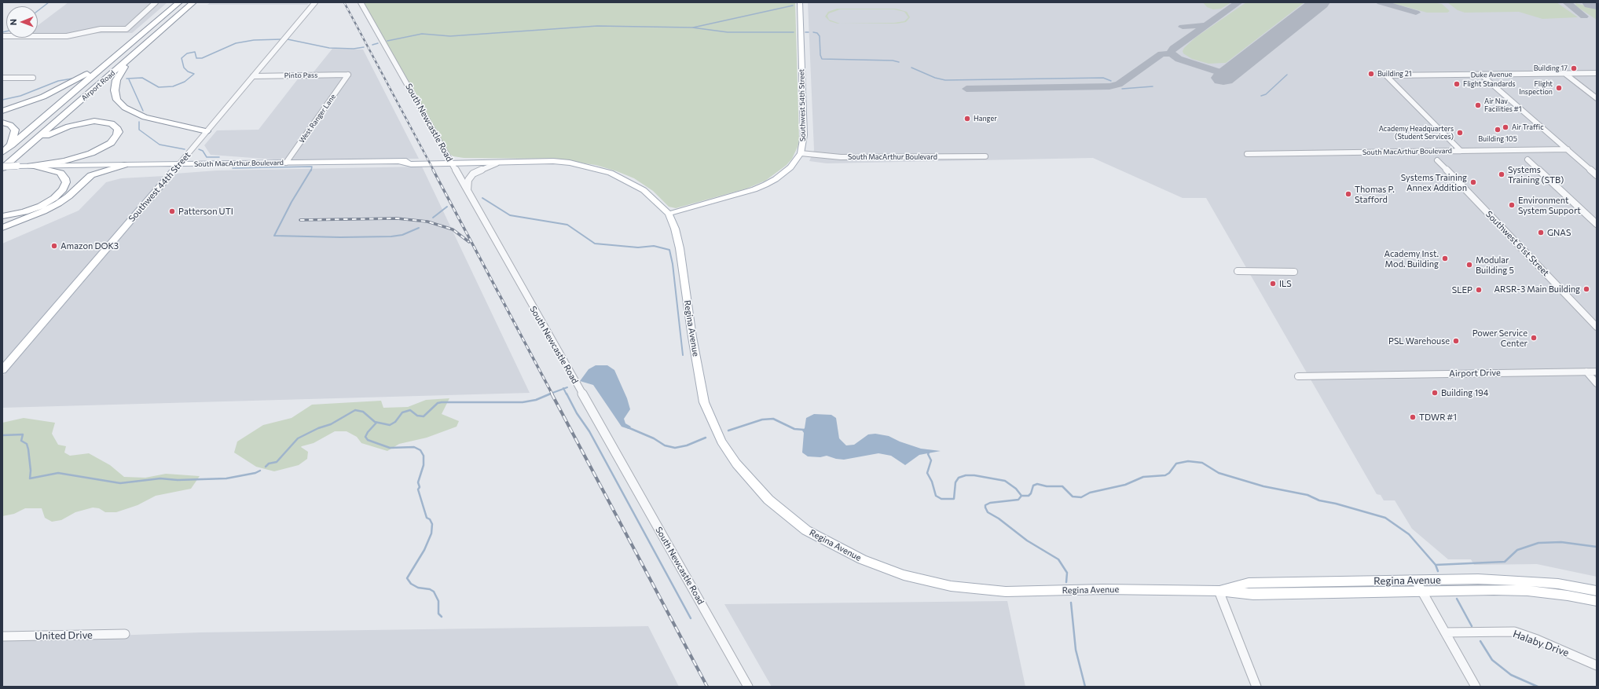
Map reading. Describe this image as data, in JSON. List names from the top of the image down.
{
  "streets": {
    "highway": ["Airport Road"],
    "main road": [
      "Southwest 54th Street",
      "South MacArthur Boulevard",
      "Southwest 44th Street",
      "Regina Avenue"
    ],
    "street": [
      "Duke Avenue",
      "Pinto Pass",
      "West Ranger Lane",
      "South Newcastle Road",
      "Southwest 61st Street",
      "Airport Drive",
      "United Drive",
      "Halaby Drive"
    ]
  },
  "crossings": [
    ["Duke Avenue", "South MacArthur Boulevard"],
    ["Pinto Pass", "West Ranger Lane"],
    ["Pinto Pass", "Southwest 44th Street"],
    ["Airport Road", "South MacArthur Boulevard"],
    ["Southwest 54th Street", "South MacArthur Boulevard"],
    ["Southwest 54th Street", "Regina Avenue"],
    ["West Ranger Lane", "South MacArthur Boulevard"],
    ["South Newcastle Road", "South MacArthur Boulevard"],
    ["South MacArthur Boulevard", "Southwest 44th Street"],
    ["South MacArthur Boulevard", "Regina Avenue"]
  ],
  "places": [
    "Building 17",
    "Building 21",
    "Flight Standards",
    "Flight Inspection",
    "Air Nav Facilities #1",
    "Hanger",
    "Air Traffic",
    "Building 105",
    "Academy Headquarters (Student Services)",
    "Systems Training (STB)",
    "Systems Training Annex Addition",
    "Thomas P. Stafford",
    "Environment System Support",
    "Patterson UTI",
    "GNAS",
    "Amazon DOK3",
    "Academy Inst. Mod. Building",
    "Modular Building 5",
    "ILS",
    "ARSR-3 Main Building",
    "SLEP",
    "Power Service Center",
    "PSL Warehouse",
    "Building 194",
    "TDWR #1"
  ],
  "north": "left"
}
